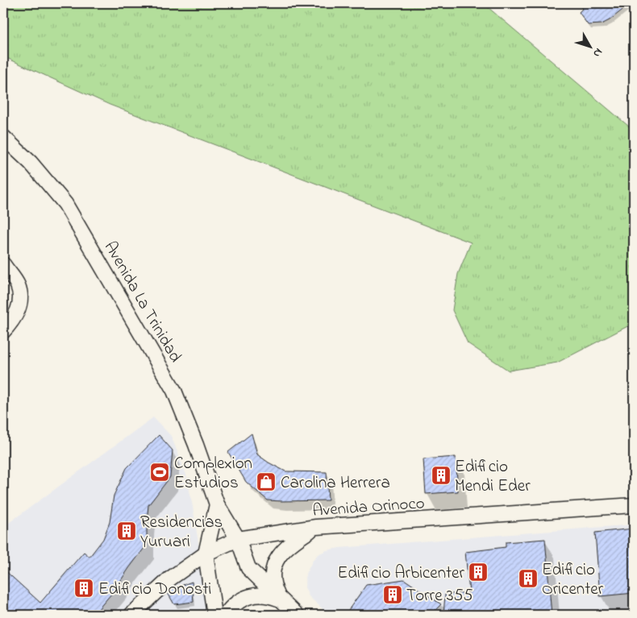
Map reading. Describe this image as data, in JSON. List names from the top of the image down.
{
  "streets": {
    "street": ["Avenida La Trinidad", "Avenida Orinoco"]
  },
  "crossings": [
    ["Avenida La Trinidad", "Avenida Orinoco"]
  ],
  "places": {
    "sports": ["Complexion Estudios"],
    "building": [
      "Edificio Mendi Eder",
      "Residencias Yuruari",
      "Edificio Arbicenter",
      "Edificio Oricenter",
      "Edificio Donosti",
      "Torre 355"
    ],
    "shop": ["Carolina Herrera"]
  },
  "north": "bottom right"
}
